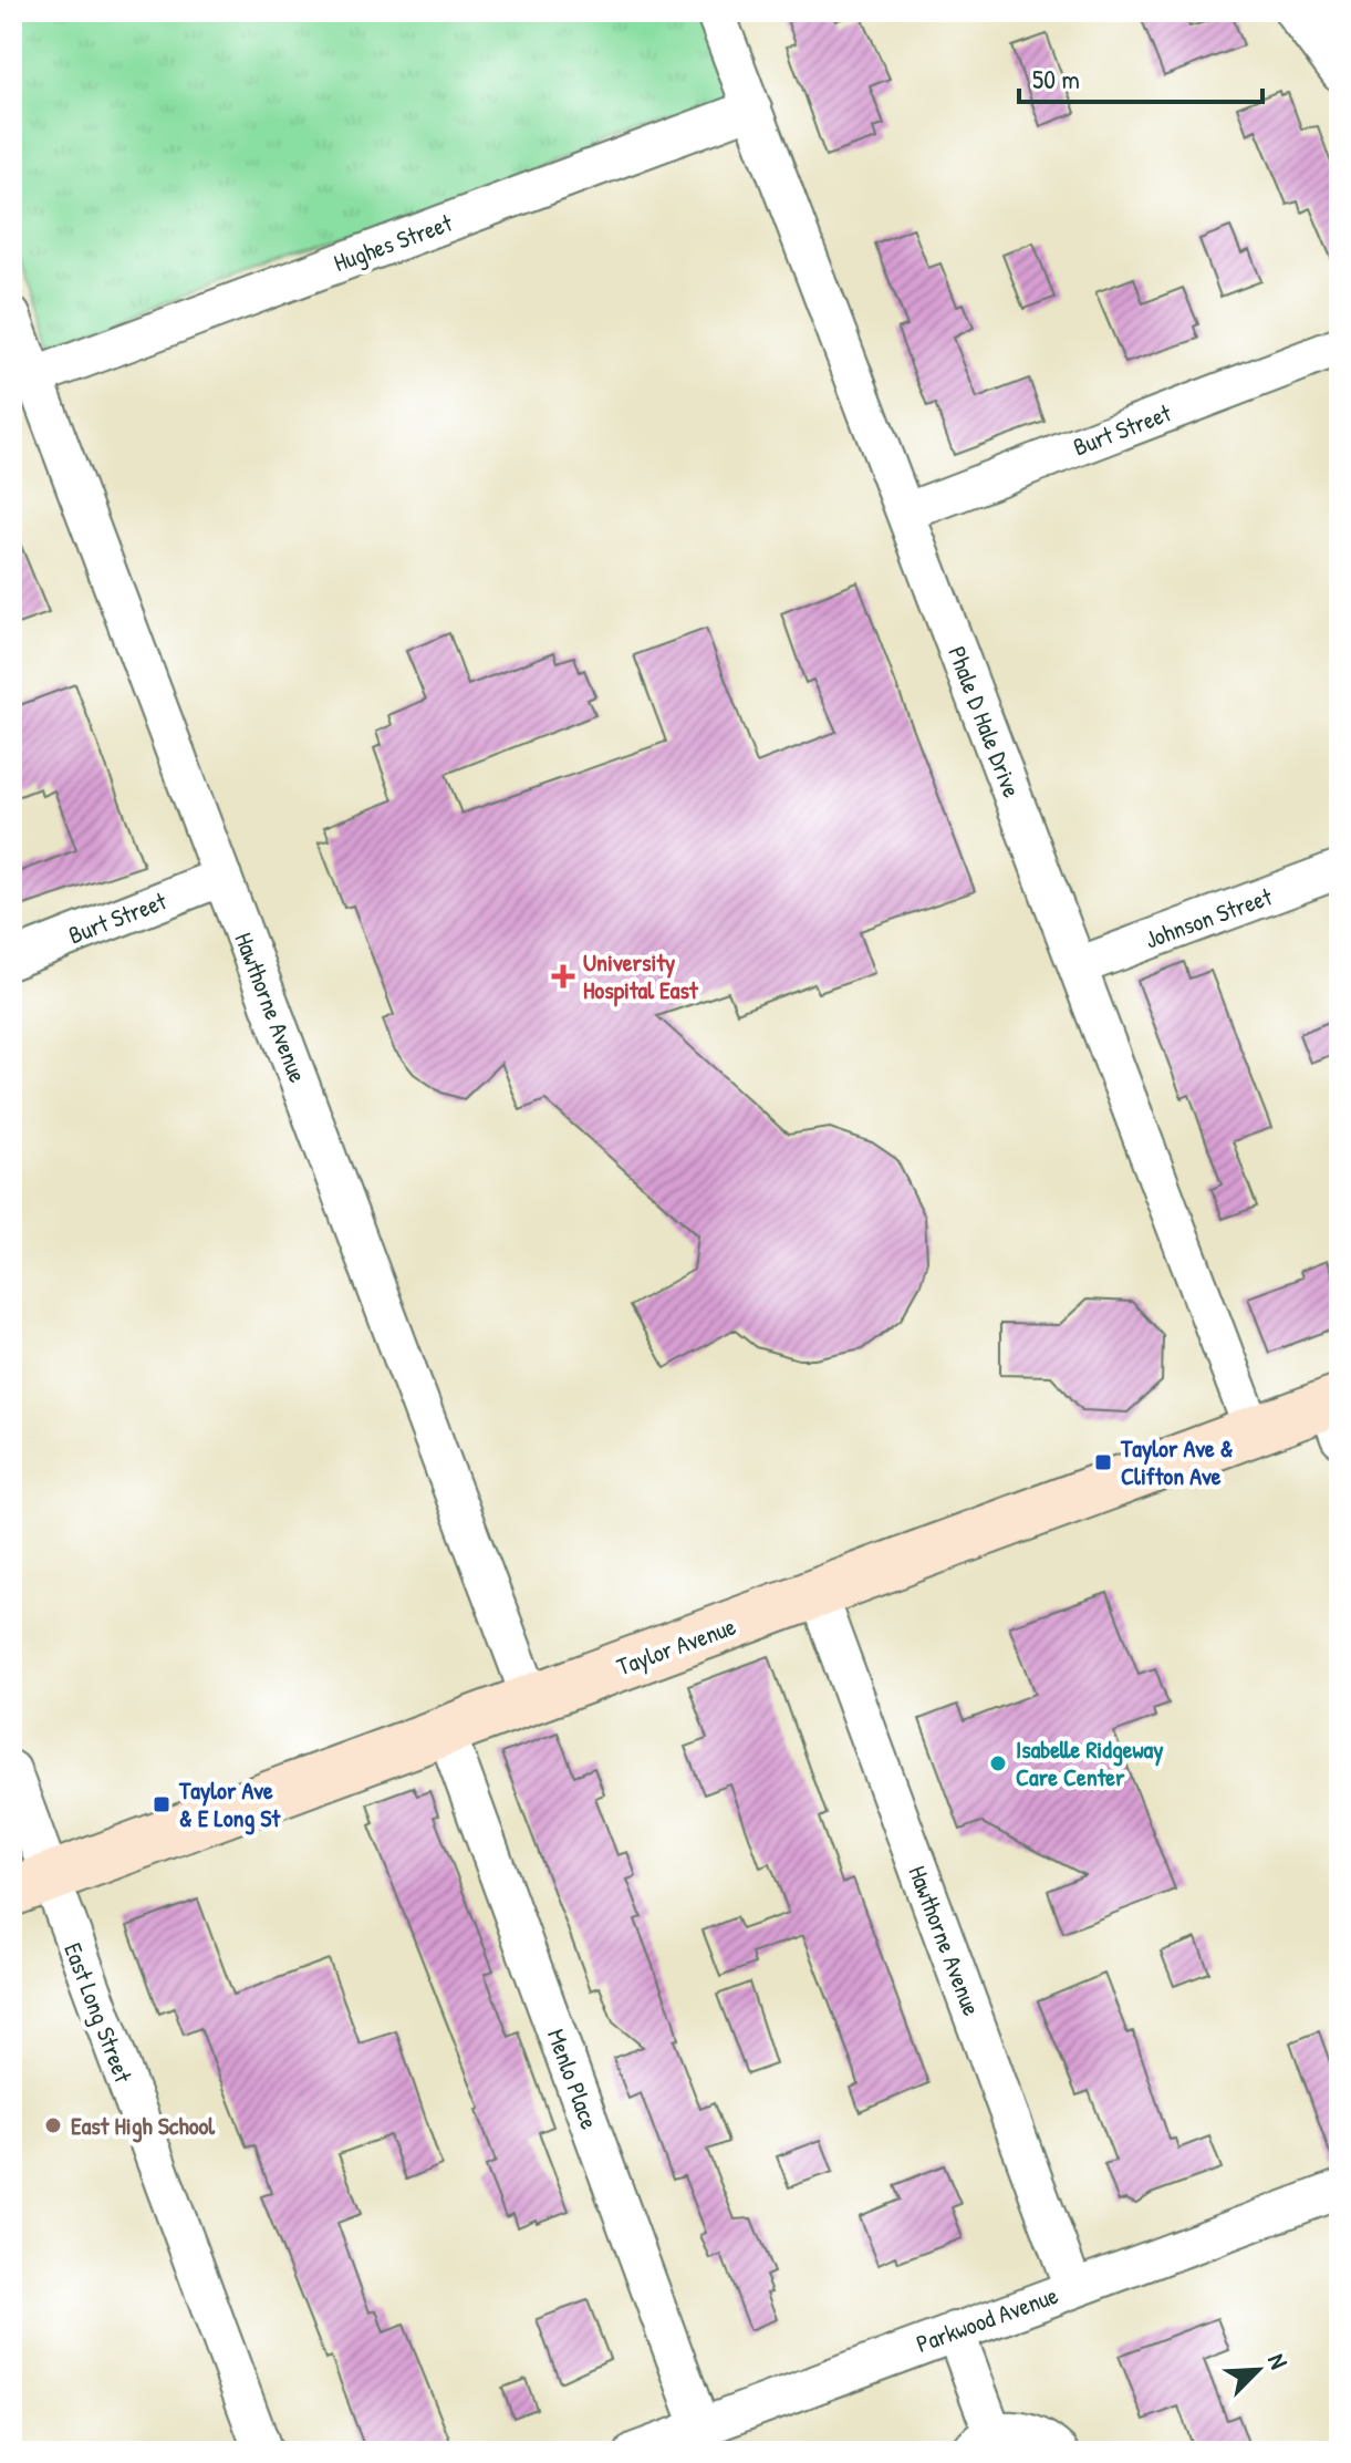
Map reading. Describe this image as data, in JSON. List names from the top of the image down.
{
  "streets": {
    "main road": ["Taylor Avenue"],
    "street": [
      "Hughes Street",
      "Burt Street",
      "Phale D Hale Drive",
      "Johnson Street",
      "Hawthorne Avenue",
      "East Long Street",
      "Menlo Place",
      "Parkwood Avenue"
    ]
  },
  "crossings": [
    ["Hughes Street", "Phale D Hale Drive"],
    ["Hughes Street", "Hawthorne Avenue"],
    ["Burt Street", "Phale D Hale Drive"],
    ["Burt Street", "Hawthorne Avenue"],
    ["Phale D Hale Drive", "Johnson Street"],
    ["Phale D Hale Drive", "Taylor Avenue"],
    ["Hawthorne Avenue", "Taylor Avenue"],
    ["Hawthorne Avenue", "Parkwood Avenue"],
    ["Taylor Avenue", "East Long Street"],
    ["Taylor Avenue", "Menlo Place"],
    ["Menlo Place", "Parkwood Avenue"]
  ],
  "places": {
    "health": ["University Hospital East"],
    "transit": ["Taylor Ave & Clifton Ave", "Taylor Ave & E Long St"],
    "other": ["Isabelle Ridgeway Care Center", "East High School"]
  },
  "scale_bar": "50 m",
  "north": "top right"
}
